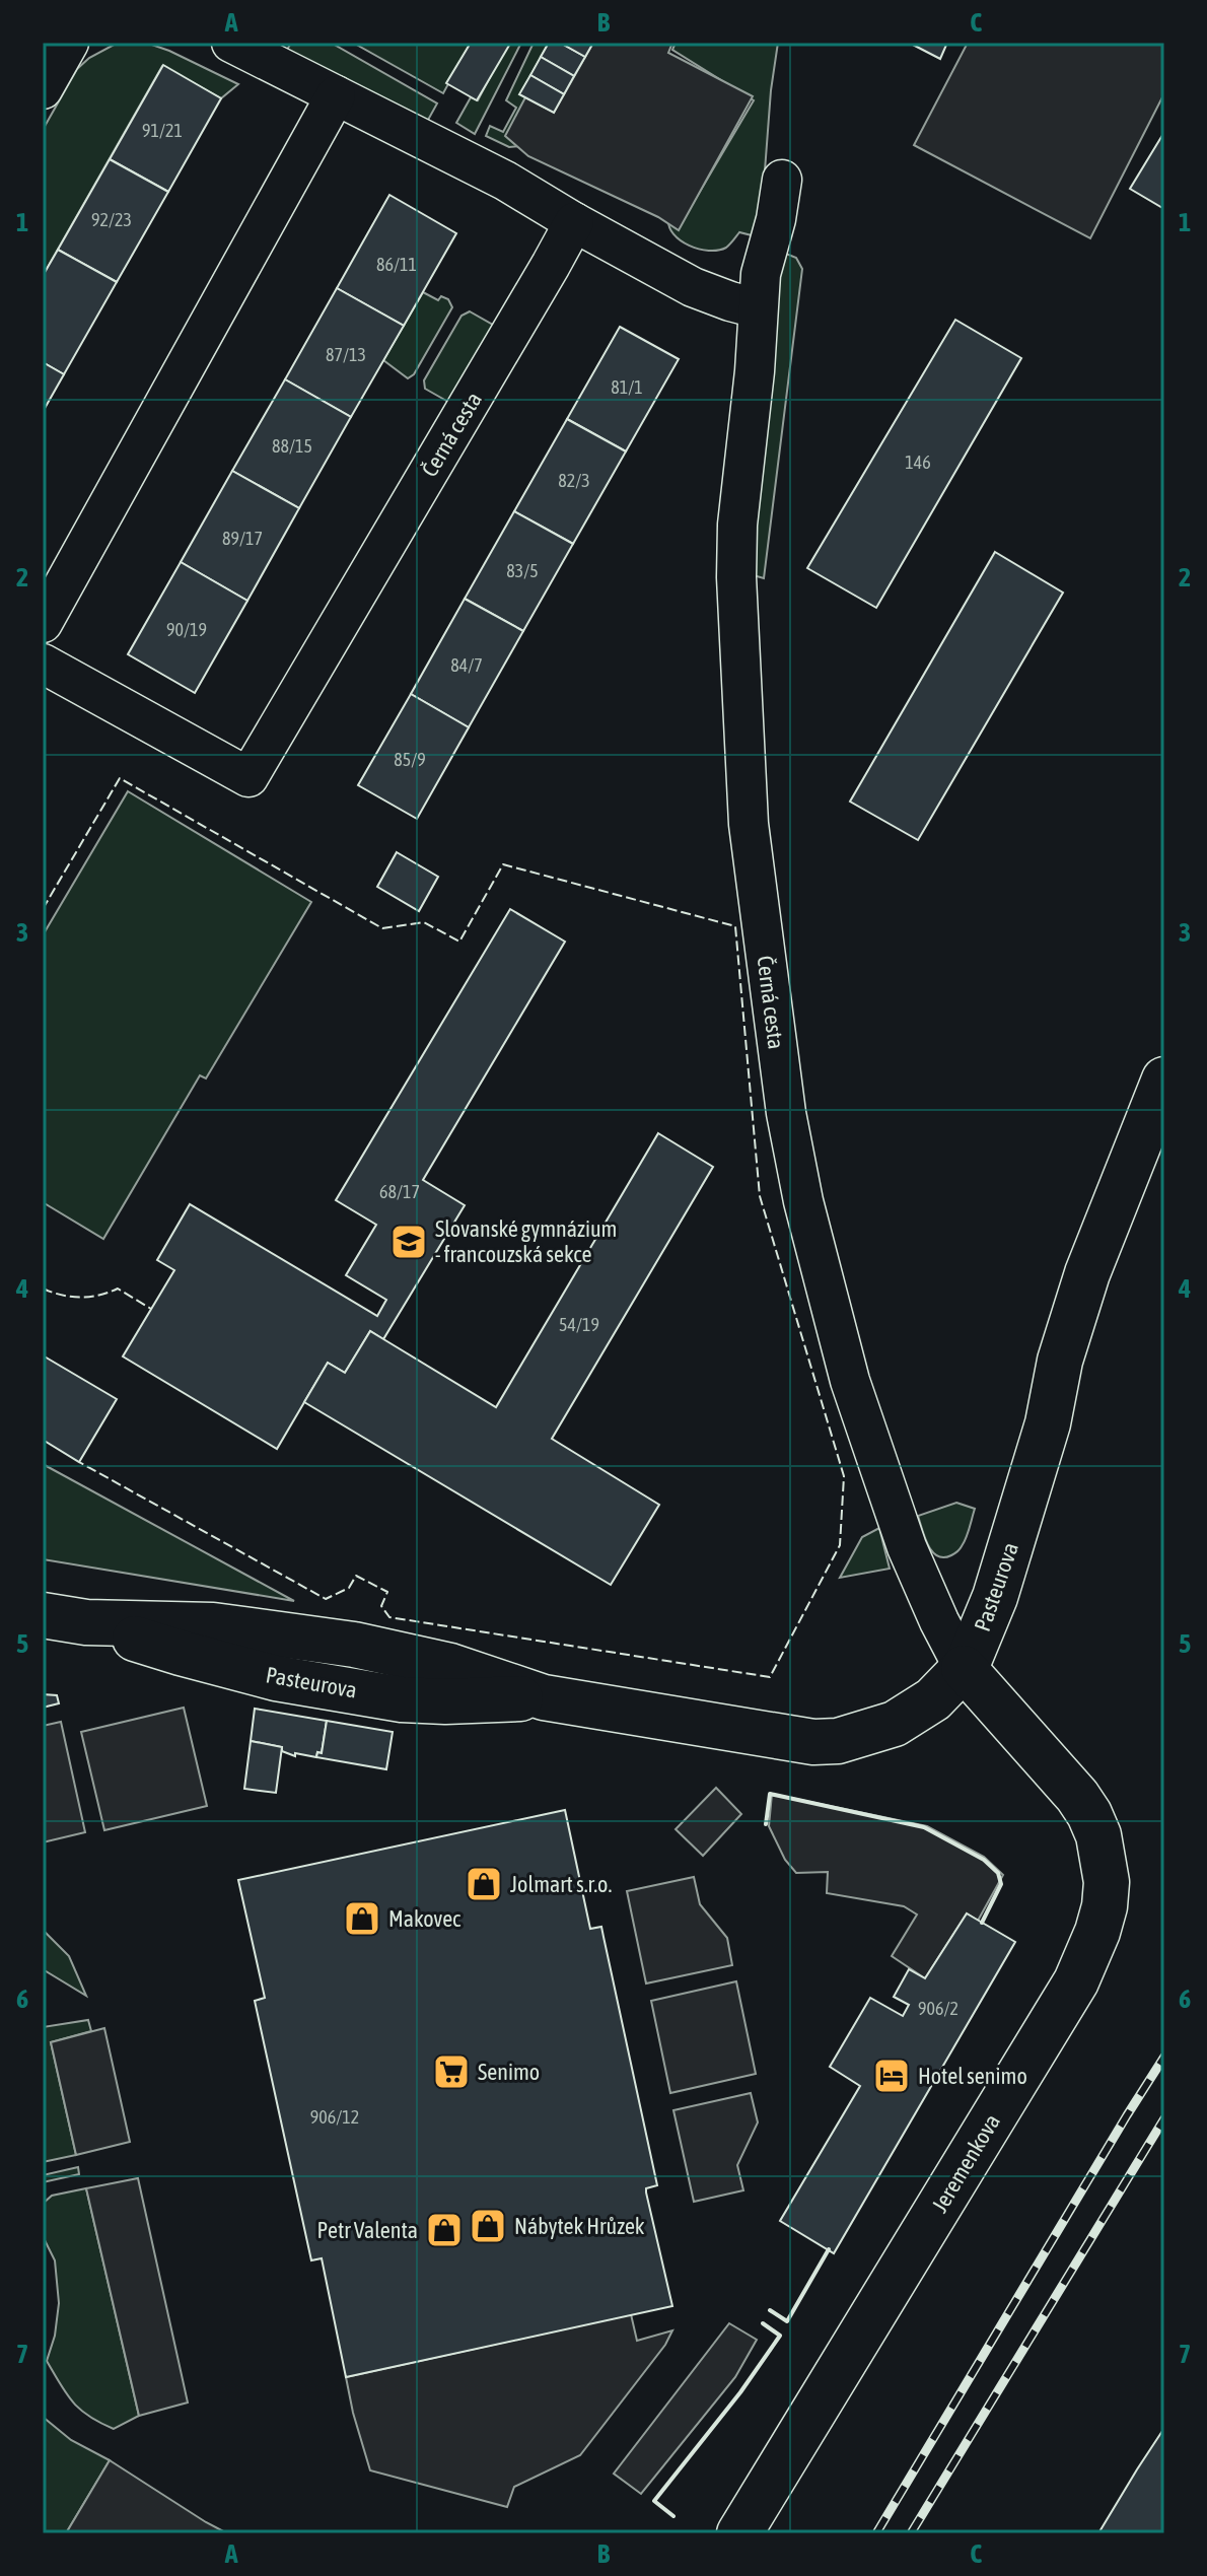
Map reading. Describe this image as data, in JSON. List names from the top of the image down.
{
  "streets": {
    "main road": ["Pasteurova", "Jeremenkova"],
    "street": ["Černá cesta"]
  },
  "crossings": [
    ["Černá cesta", "Pasteurova"],
    ["Černá cesta", "Jeremenkova"],
    ["Pasteurova", "Jeremenkova"]
  ],
  "places": {
    "school or university": ["Slovanské gymnázium - francouzská sekce"],
    "shop": [
      "Jolmart s.r.o.",
      "Makovec",
      "Nábytek Hrůzek",
      "Petr Valenta"
    ],
    "supermarket": ["Senimo"],
    "hotel": ["Hotel senimo"]
  },
  "house_numbers": [
    "91/21",
    "92/23",
    "86/11",
    "87/13",
    "81/1",
    "88/15",
    "146",
    "82/3",
    "89/17",
    "83/5",
    "90/19",
    "84/7",
    "85/9",
    "68/17",
    "54/19",
    "906/2",
    "906/12"
  ],
  "grid": {
    "columns": ["A", "B", "C"],
    "rows": [
      "1",
      "2",
      "3",
      "4",
      "5",
      "6",
      "7"
    ]
  }
}
